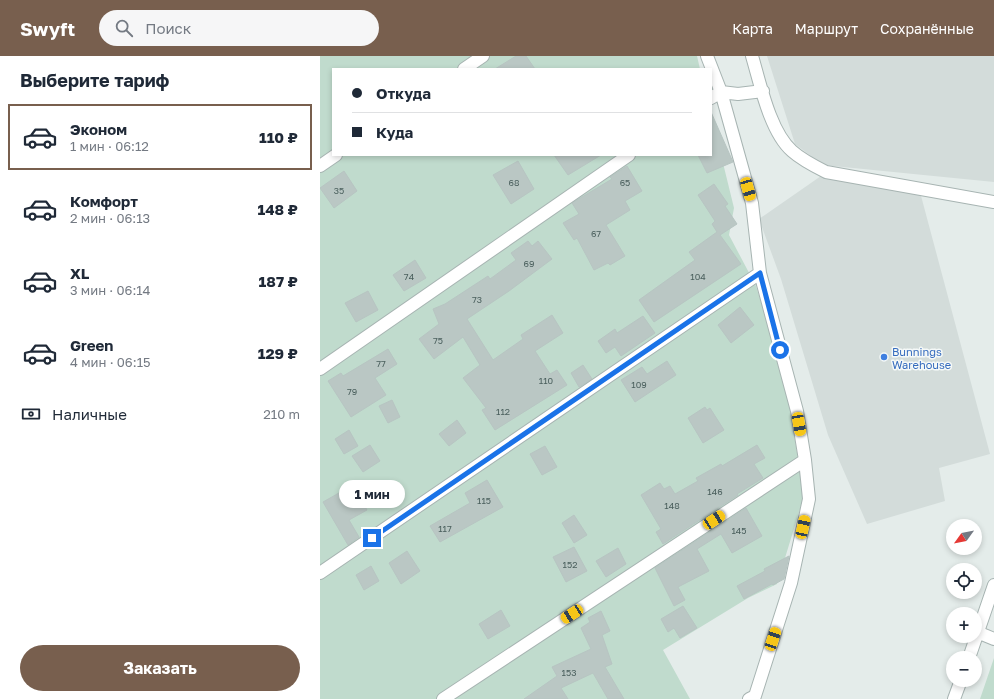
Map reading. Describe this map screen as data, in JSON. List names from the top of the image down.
{
  "places": ["Bunnings Warehouse"],
  "house_numbers": [
    "68",
    "65",
    "35",
    "67",
    "69",
    "74",
    "104",
    "73",
    "75",
    "77",
    "110",
    "109",
    "79",
    "112",
    "146",
    "115",
    "148",
    "117",
    "145",
    "152",
    "153"
  ],
  "north": "bottom left",
  "page": {
    "header": "Swyft",
    "search": "Поиск",
    "nav": ["Карта", "Маршрут", "Сохранённые"],
    "heading": "Выберите тариф",
    "banner": ["Откуда", "Куда"],
    "list": [
      {
        "name": "Эконом",
        "note": "1 мин · 06:12",
        "value": "110 ₽"
      },
      {
        "name": "Комфорт",
        "note": "2 мин · 06:13",
        "value": "148 ₽"
      },
      {
        "name": "XL",
        "note": "3 мин · 06:14",
        "value": "187 ₽"
      },
      {
        "name": "Green",
        "note": "4 мин · 06:15",
        "value": "129 ₽"
      }
    ],
    "pay": ["Наличные", "210 m"],
    "bubble": "1 мин",
    "map_buttons": ["+", "−"],
    "buttons": "Заказать"
  }
}
